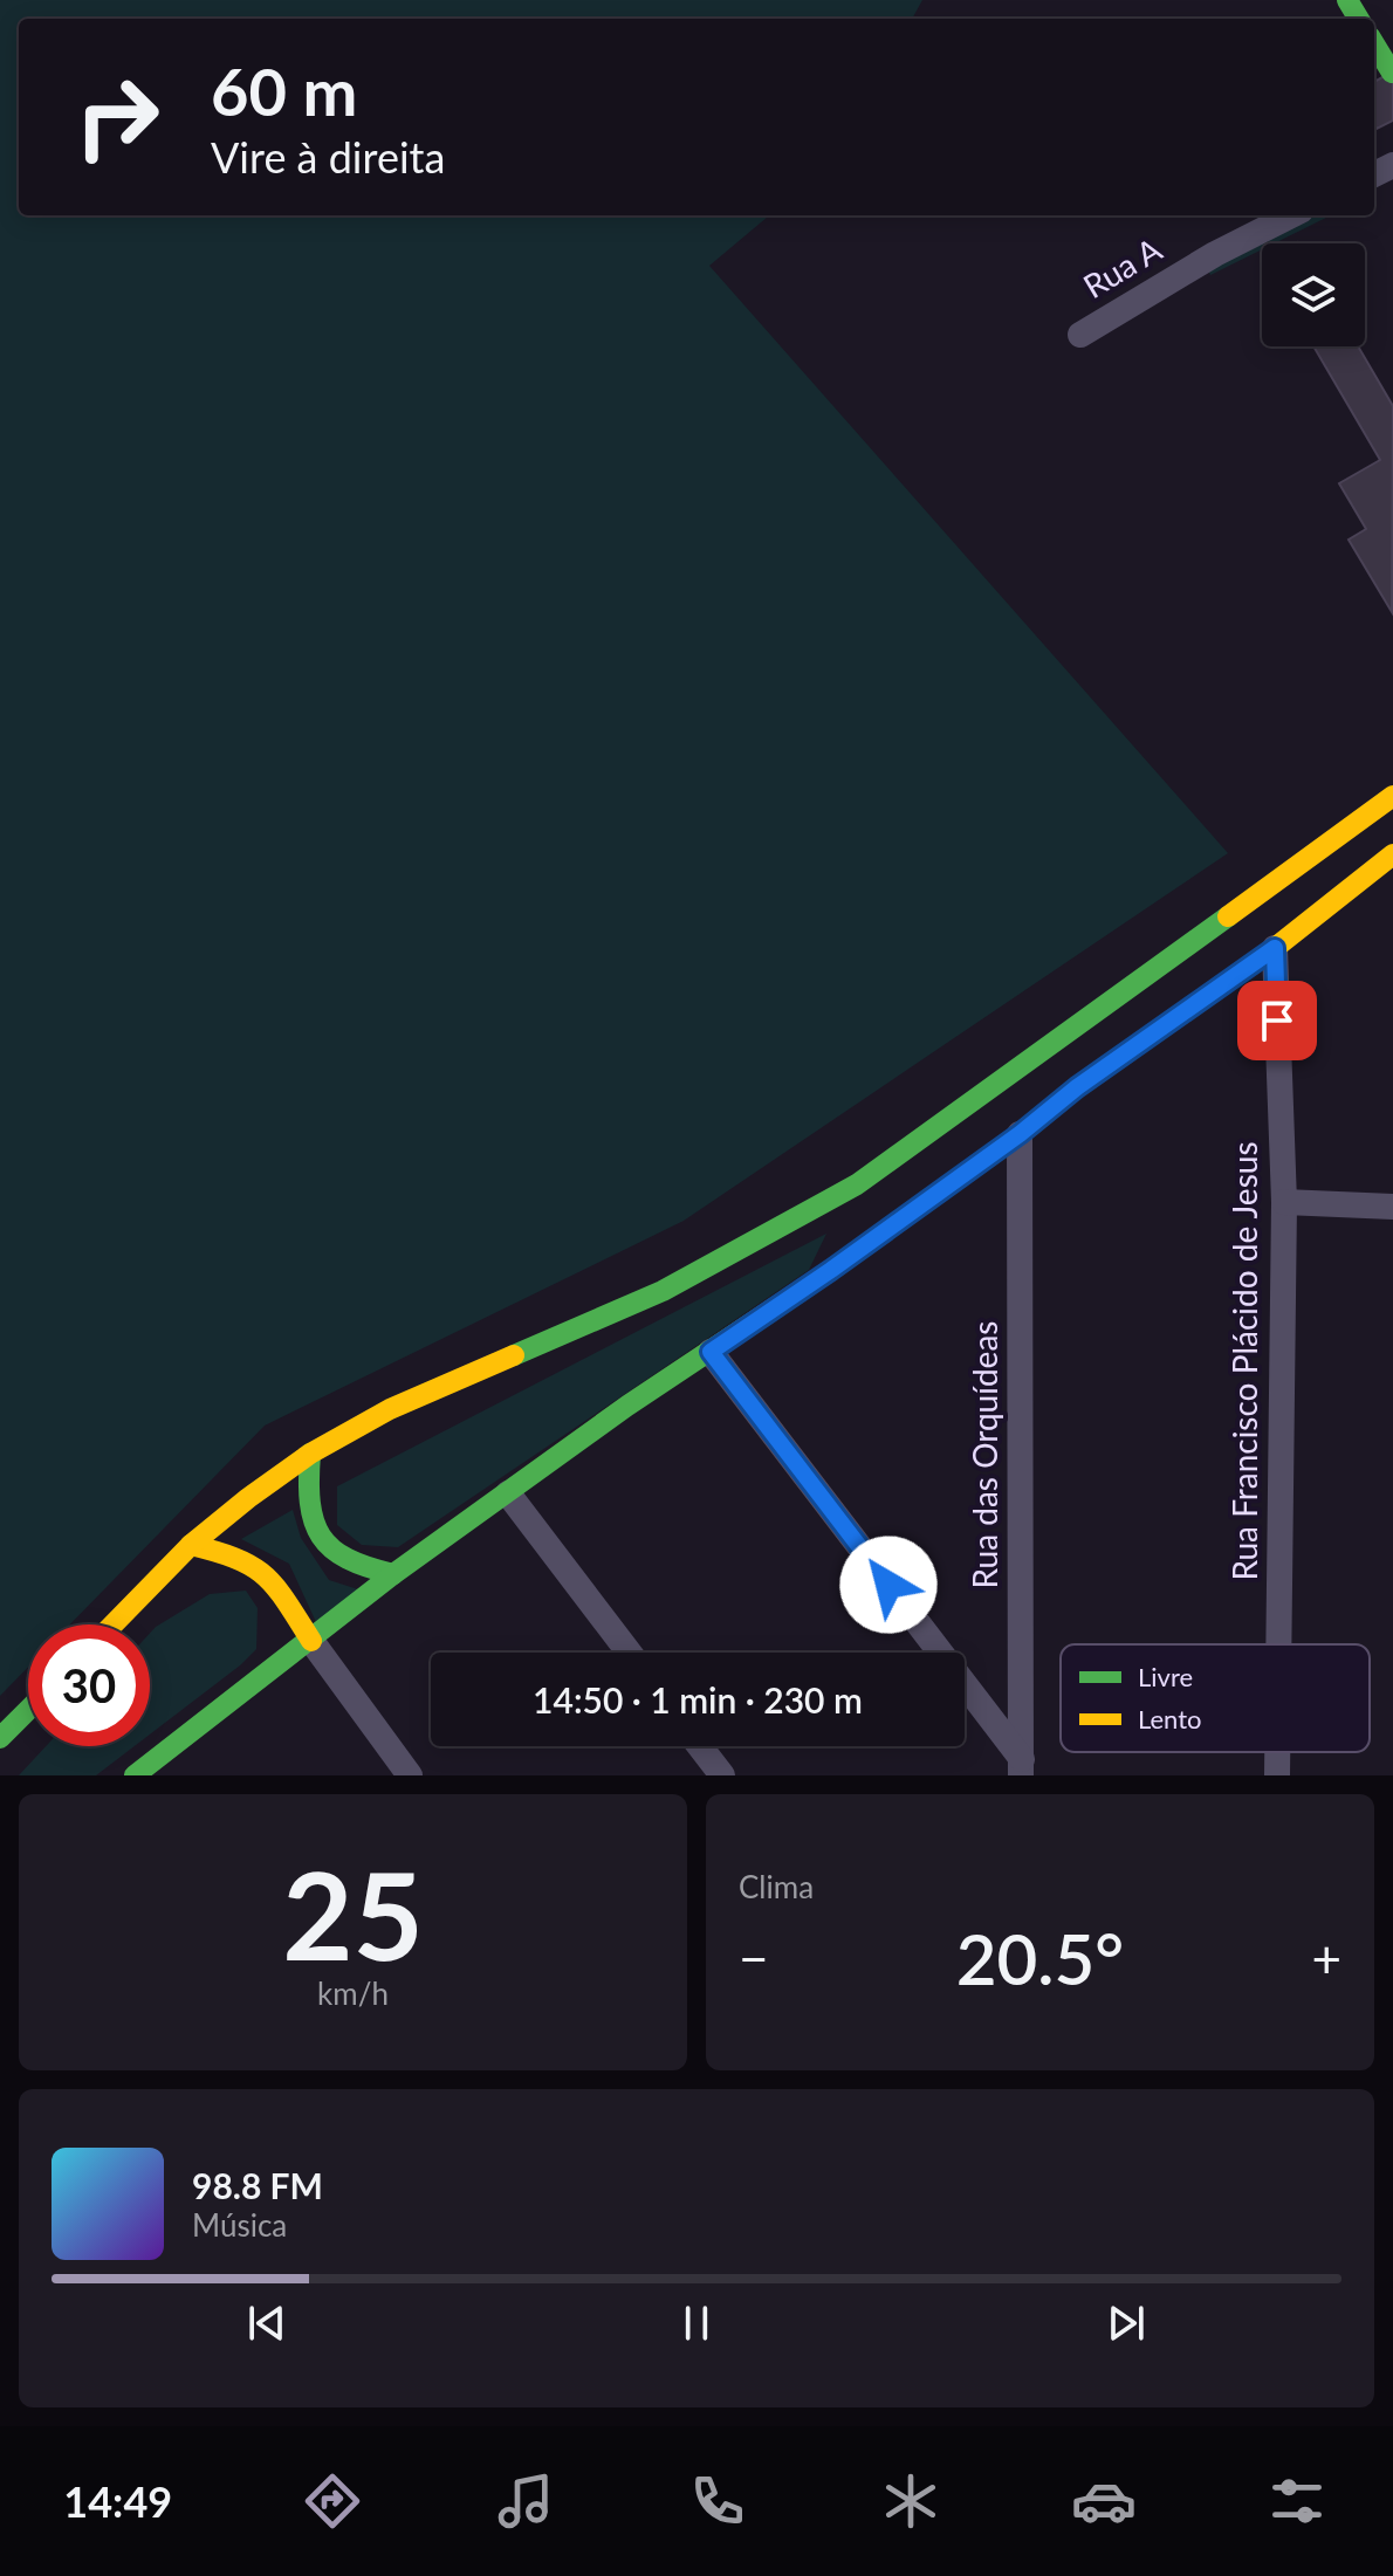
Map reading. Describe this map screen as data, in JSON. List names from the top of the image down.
{
  "streets": {
    "street": ["Rua A", "Rua Francisco Plácido de Jesus", "Rua das Orquídeas"]
  },
  "legend": ["Livre", "Lento"],
  "page": {
    "turn": ["60 m", "Vire à direita"],
    "limit": "30",
    "trip": "14:50 · 1 min · 230 m",
    "tile": [
      ["25", "km/h"],
      "Clima"
    ],
    "heat": ["−", "20.5°", "+"],
    "song": ["98.8 FM", "Música"],
    "tabs": "14:49"
  }
}
